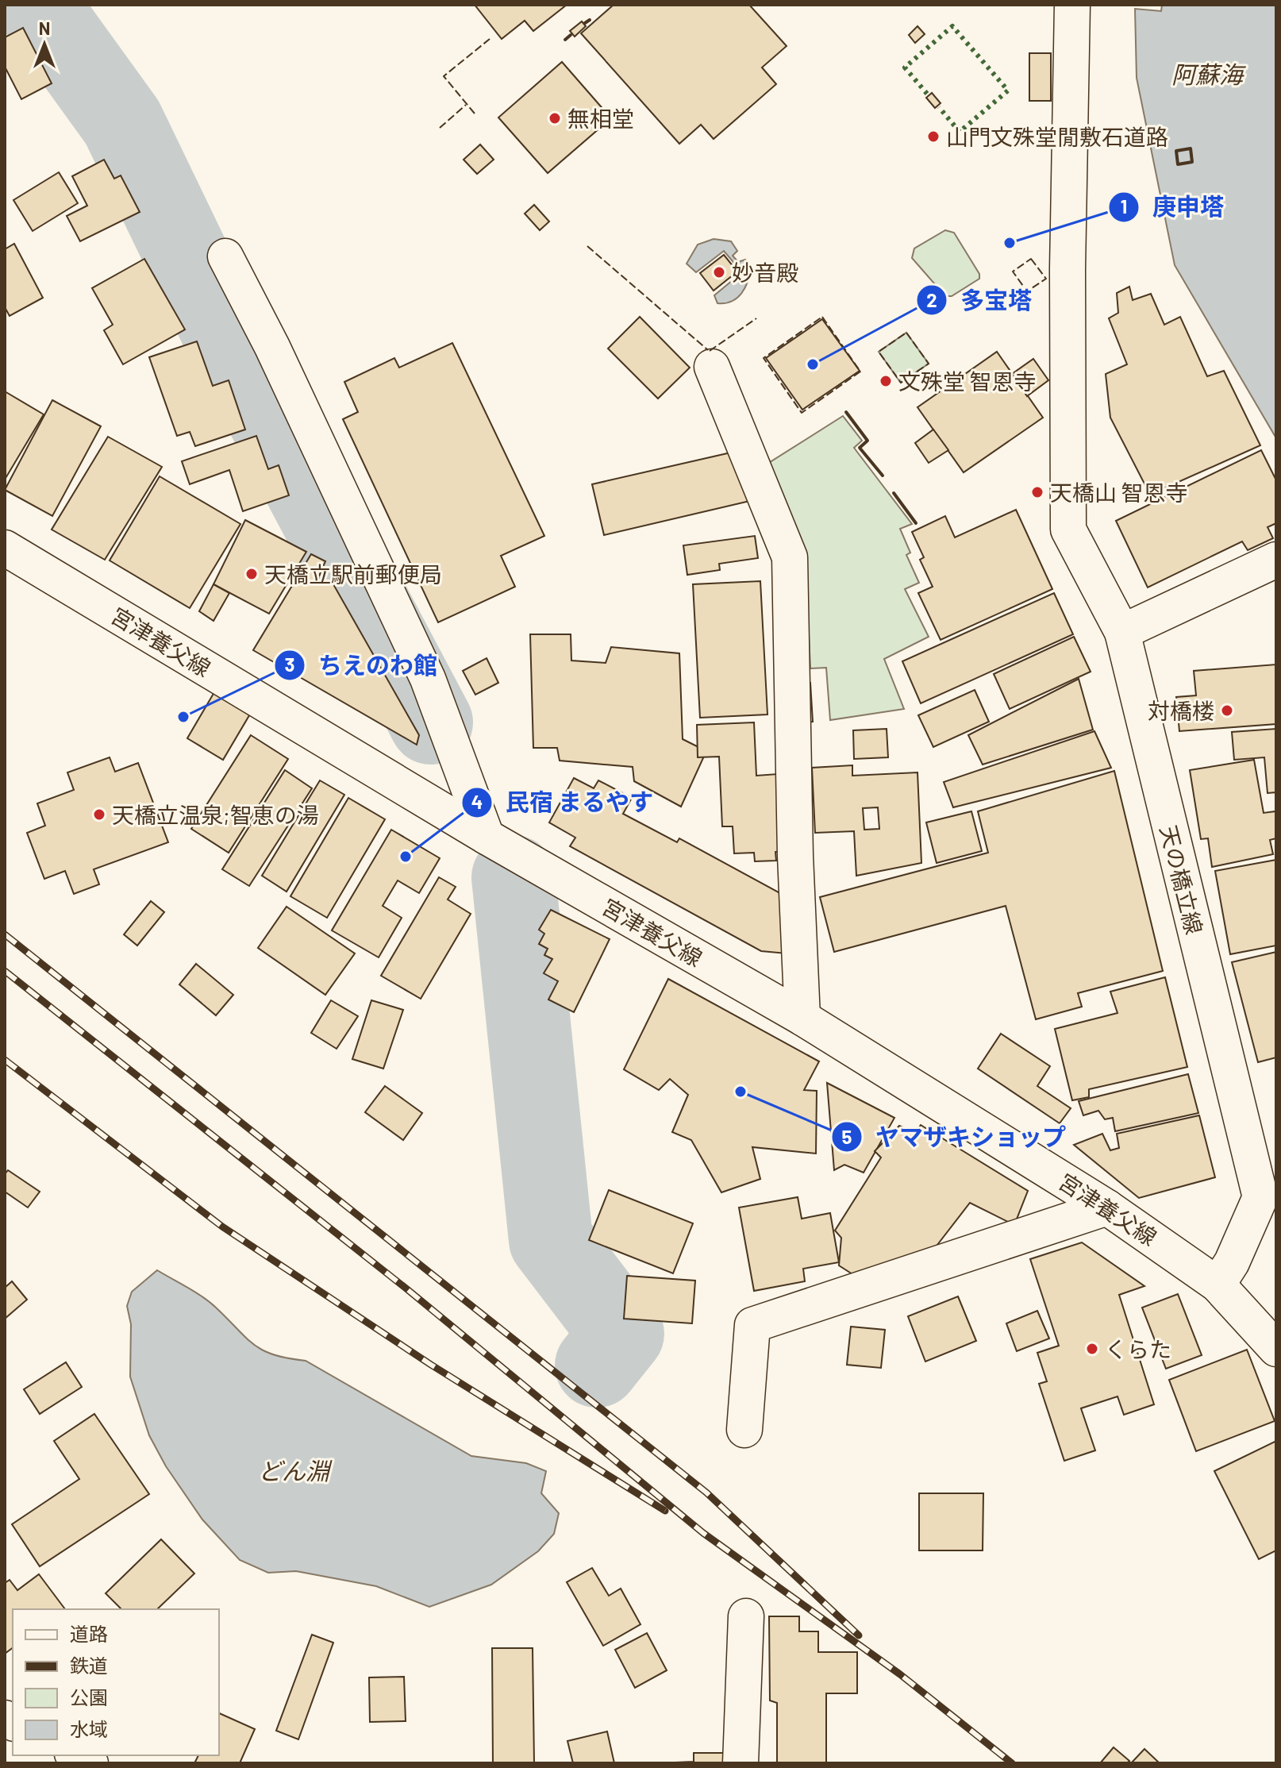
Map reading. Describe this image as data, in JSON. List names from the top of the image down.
{
  "streets": {
    "main road": ["宮津養父線", "天の橋立線"]
  },
  "crossings": [
    ["宮津養父線", "天の橋立線"]
  ],
  "water": ["阿蘇海", "どん淵"],
  "places": [
    "無相堂",
    "山門文殊堂閒敷石道路",
    "庚申塔",
    "妙音殿",
    "多宝塔",
    "文殊堂 智恩寺",
    "天橋山 智恩寺",
    "天橋立駅前郵便局",
    "対橋楼",
    "ちえのわ館",
    "天橋立温泉;智恵の湯",
    "民宿 まるやす",
    "ヤマザキショップ",
    "くらた"
  ],
  "legend": [
    "道路",
    "鉄道",
    "公園",
    "水域"
  ],
  "north": "top"
}
